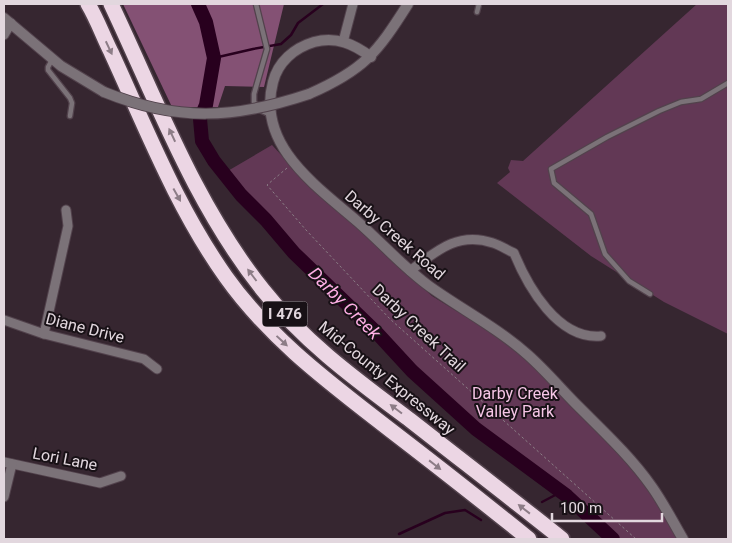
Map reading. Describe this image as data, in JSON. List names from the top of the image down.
{
  "streets": {
    "highway": ["I 476", "Mid-County Expressway"],
    "street": ["Darby Creek Road", "Diane Drive", "Lori Lane"],
    "path": ["Darby Creek Trail"]
  },
  "crossings": [
    ["Darby Creek Road", "Darby Creek Trail"]
  ],
  "water": ["Darby Creek"],
  "parks": ["Darby Creek Valley Park"],
  "scale_bar": "100 m"
}
